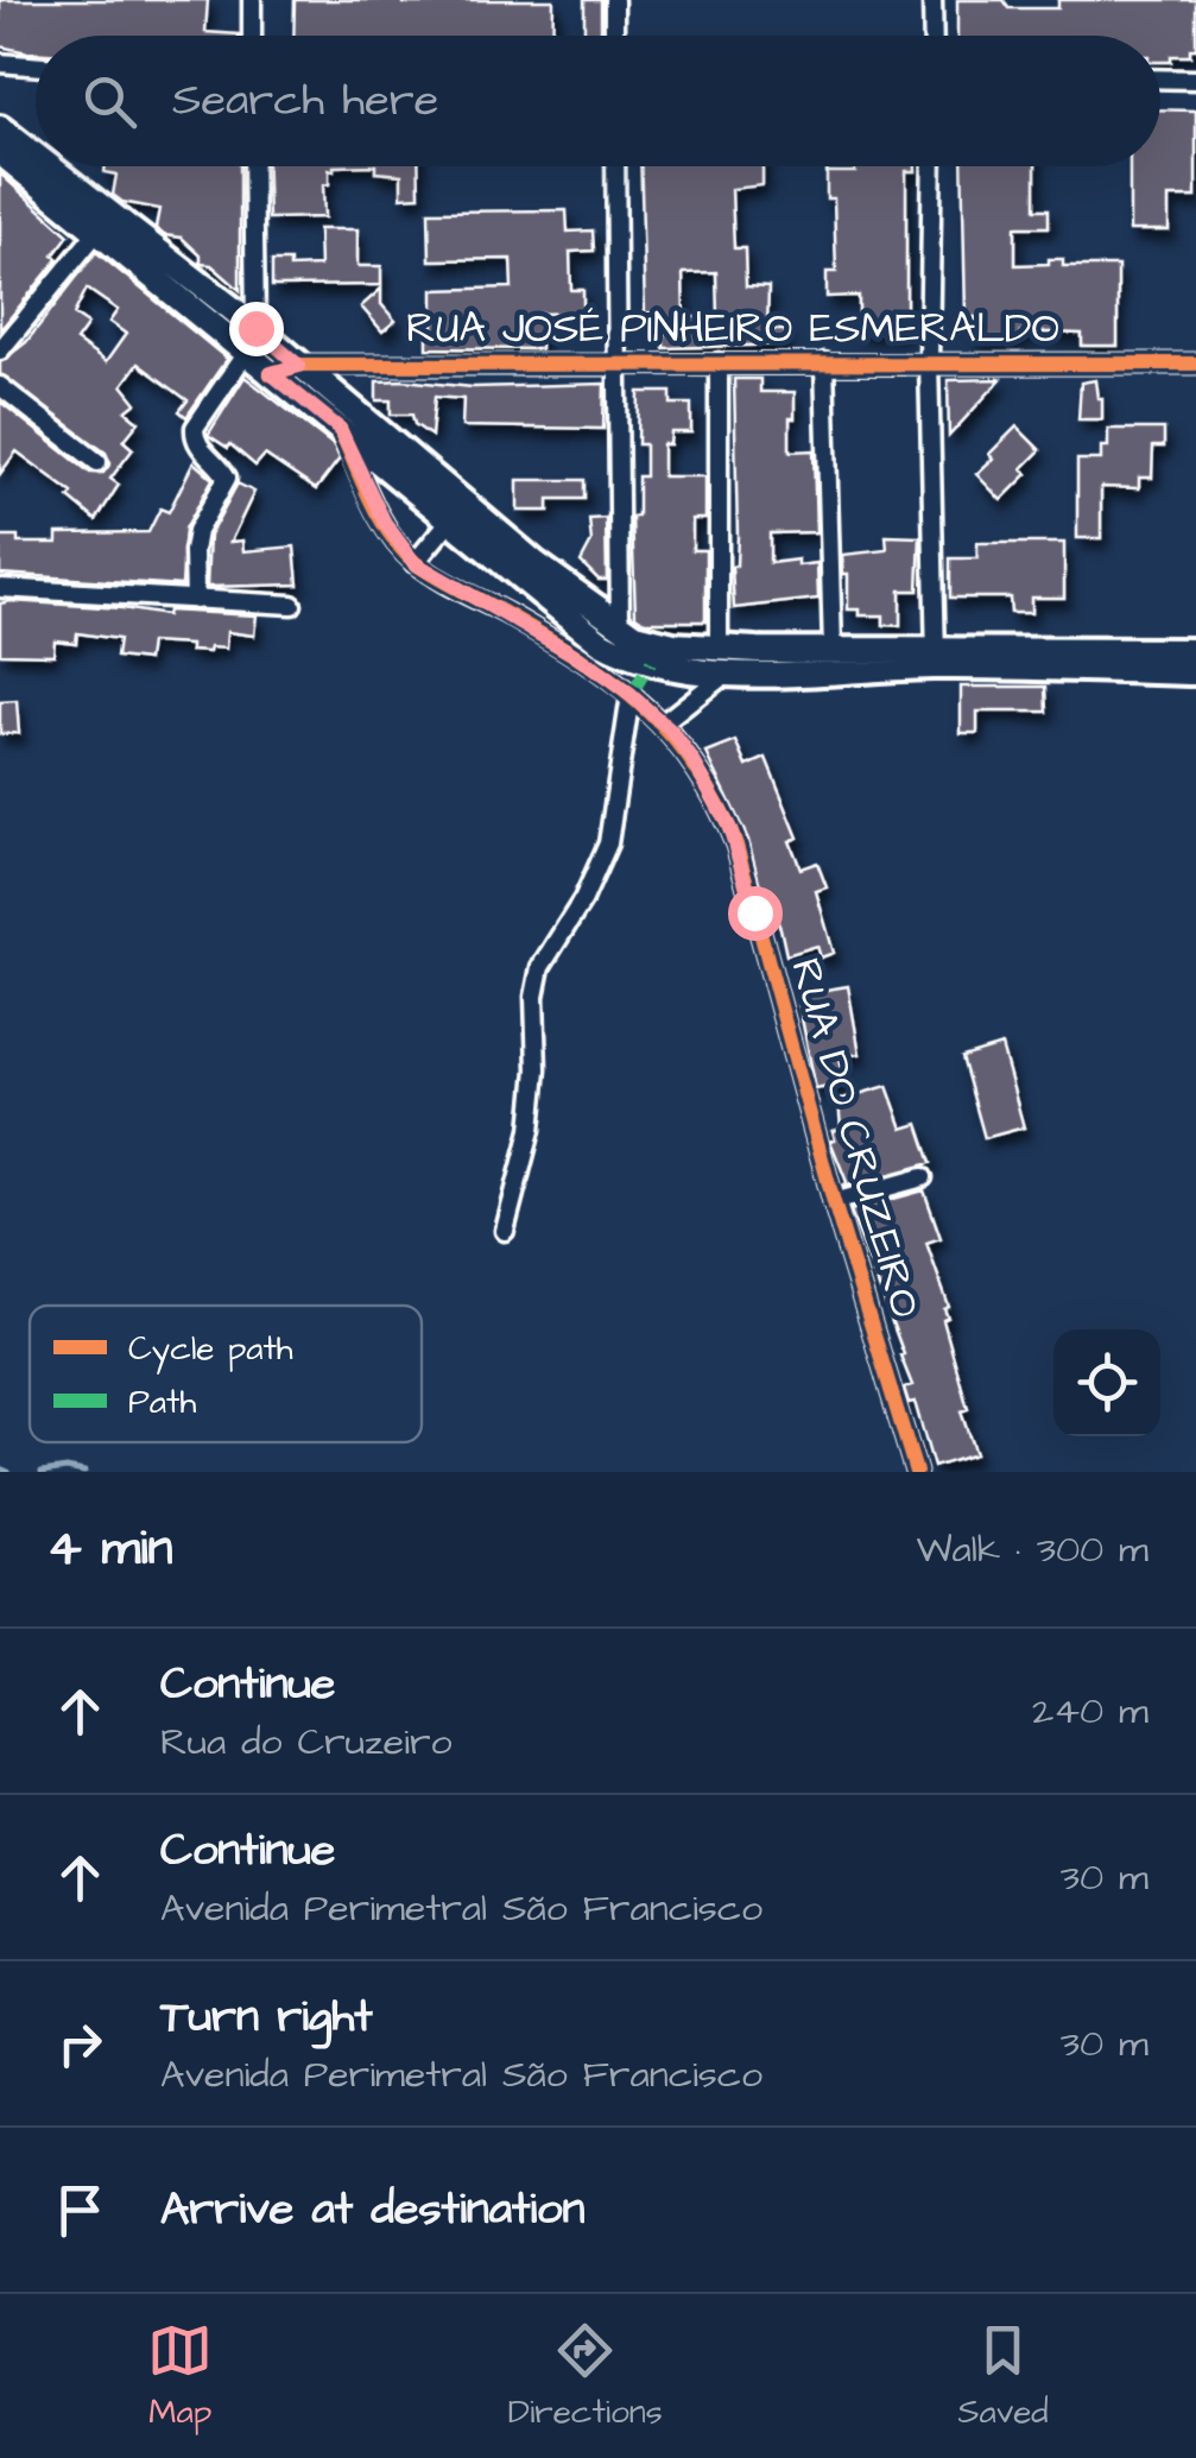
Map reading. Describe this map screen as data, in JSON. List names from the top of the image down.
{
  "streets": {
    "street": ["RUA JOSÉ PINHEIRO ESMERALDO", "RUA DO CRUZEIRO"]
  },
  "legend": ["Cycle path", "Path"],
  "page": {
    "search": "Search here",
    "heading": ["4 min", "Walk · 300 m"],
    "list": [
      ["Continue", "Rua do Cruzeiro", "240 m"],
      ["Continue", "Avenida Perimetral São Francisco", "30 m"],
      ["Turn right", "Avenida Perimetral São Francisco", "30 m"],
      "Arrive at destination"
    ],
    "nav": ["Map", "Directions", "Saved"]
  }
}
